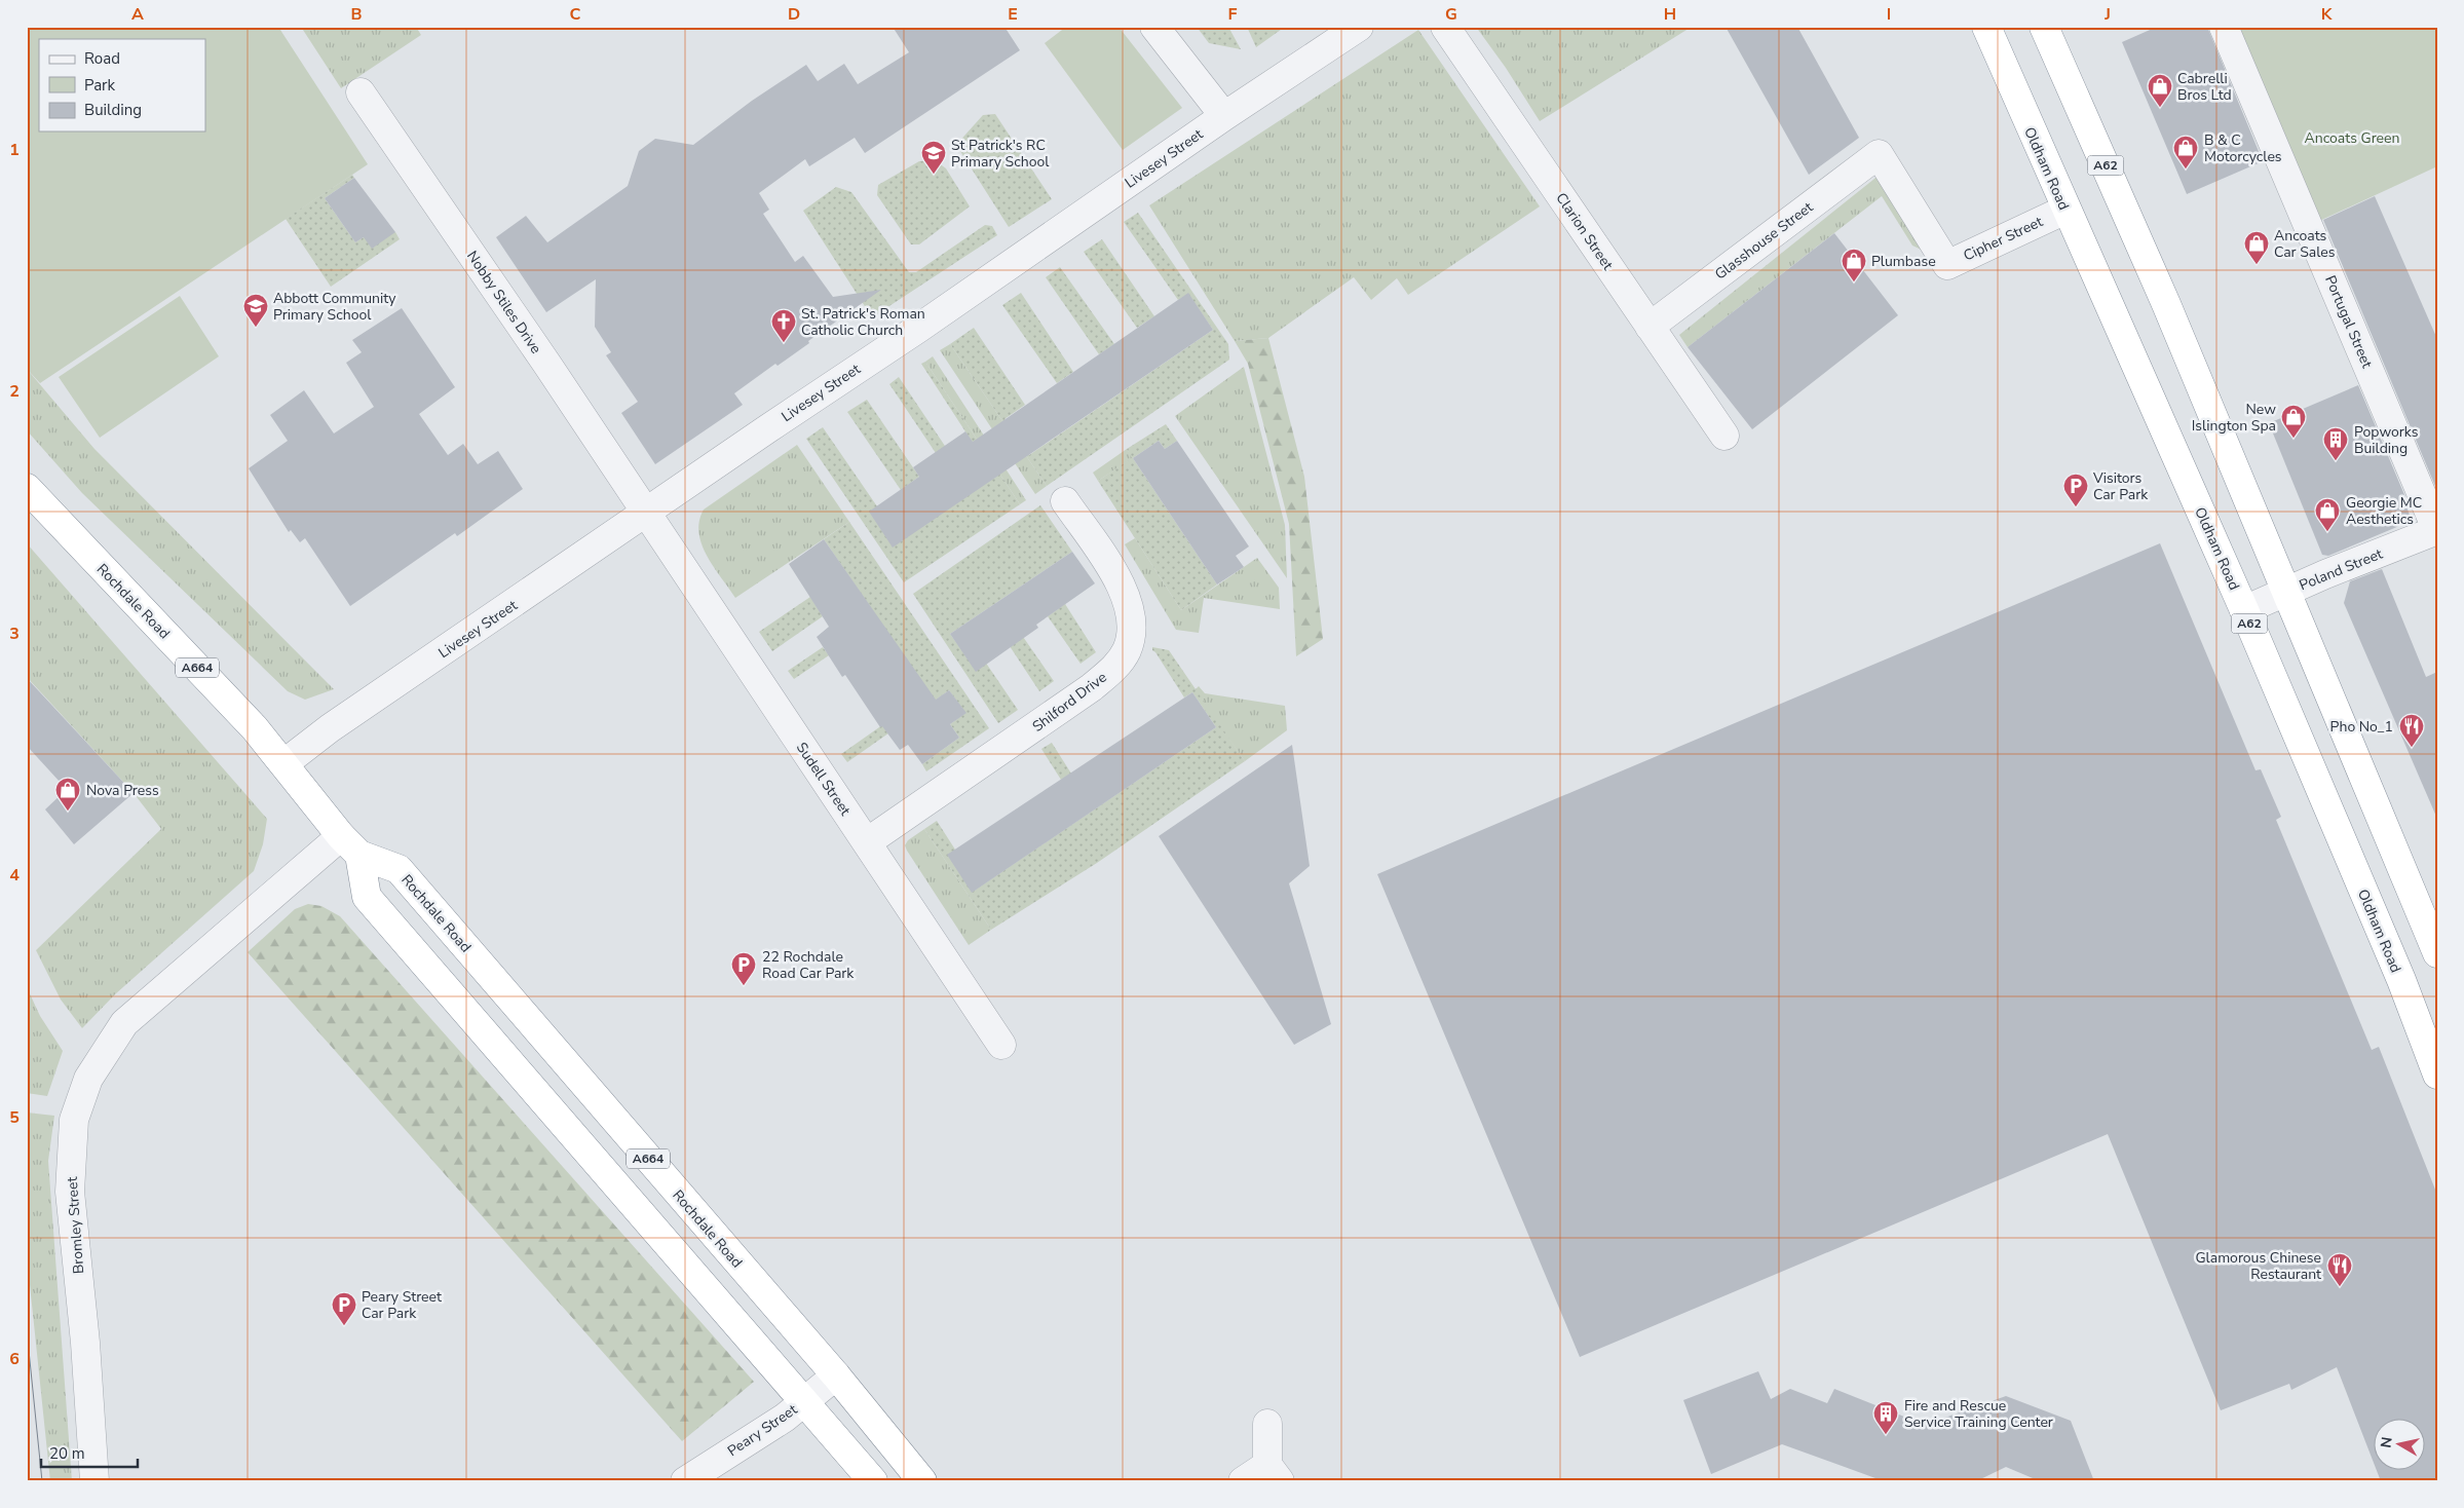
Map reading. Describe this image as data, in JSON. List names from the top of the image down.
{
  "streets": {
    "highway": [
      "A62",
      "Oldham Road",
      "Rochdale Road",
      "A664"
    ],
    "street": [
      "Livesey Street",
      "Clarion Street",
      "Cipher Street",
      "Glasshouse Street",
      "Nobby Stiles Drive",
      "Portugal Street",
      "Poland Street",
      "Shilford Drive",
      "Sudell Street",
      "Bromley Street",
      "Peary Street"
    ]
  },
  "crossings": [
    ["Livesey Street", "Nobby Stiles Drive"],
    ["Livesey Street", "Rochdale Road"],
    ["Livesey Street", "Sudell Street"],
    ["A62", "Poland Street"],
    ["Oldham Road", "Cipher Street"],
    ["Oldham Road", "Poland Street"],
    ["Clarion Street", "Glasshouse Street"],
    ["Cipher Street", "Glasshouse Street"],
    ["Nobby Stiles Drive", "Sudell Street"],
    ["Portugal Street", "Poland Street"],
    ["Rochdale Road", "Bromley Street"],
    ["Rochdale Road", "Peary Street"],
    ["Shilford Drive", "Sudell Street"]
  ],
  "parks": ["Ancoats Green"],
  "places": {
    "shop": [
      "Cabrelli Bros Ltd",
      "B & C Motorcycles",
      "Ancoats Car Sales",
      "Plumbase",
      "New Islington Spa",
      "Georgie MC Aesthetics",
      "Nova Press"
    ],
    "school or university": ["St Patrick's RC Primary School", "Abbott Community Primary School"],
    "church": ["St. Patrick's Roman Catholic Church"],
    "building": ["Popworks Building", "Fire and Rescue Service Training Center"],
    "parking": ["Visitors Car Park", "22 Rochdale Road Car Park", "Peary Street Car Park"],
    "restaurant": ["Pho No_1", "Glamorous Chinese Restaurant"]
  },
  "legend": ["Road", "Park", "Building"],
  "scale_bar": "20 m",
  "north": "left",
  "grid": {
    "columns": [
      "A",
      "B",
      "C",
      "D",
      "E",
      "F",
      "G",
      "H",
      "I",
      "J",
      "K"
    ],
    "rows": [
      "1",
      "2",
      "3",
      "4",
      "5",
      "6"
    ]
  }
}
